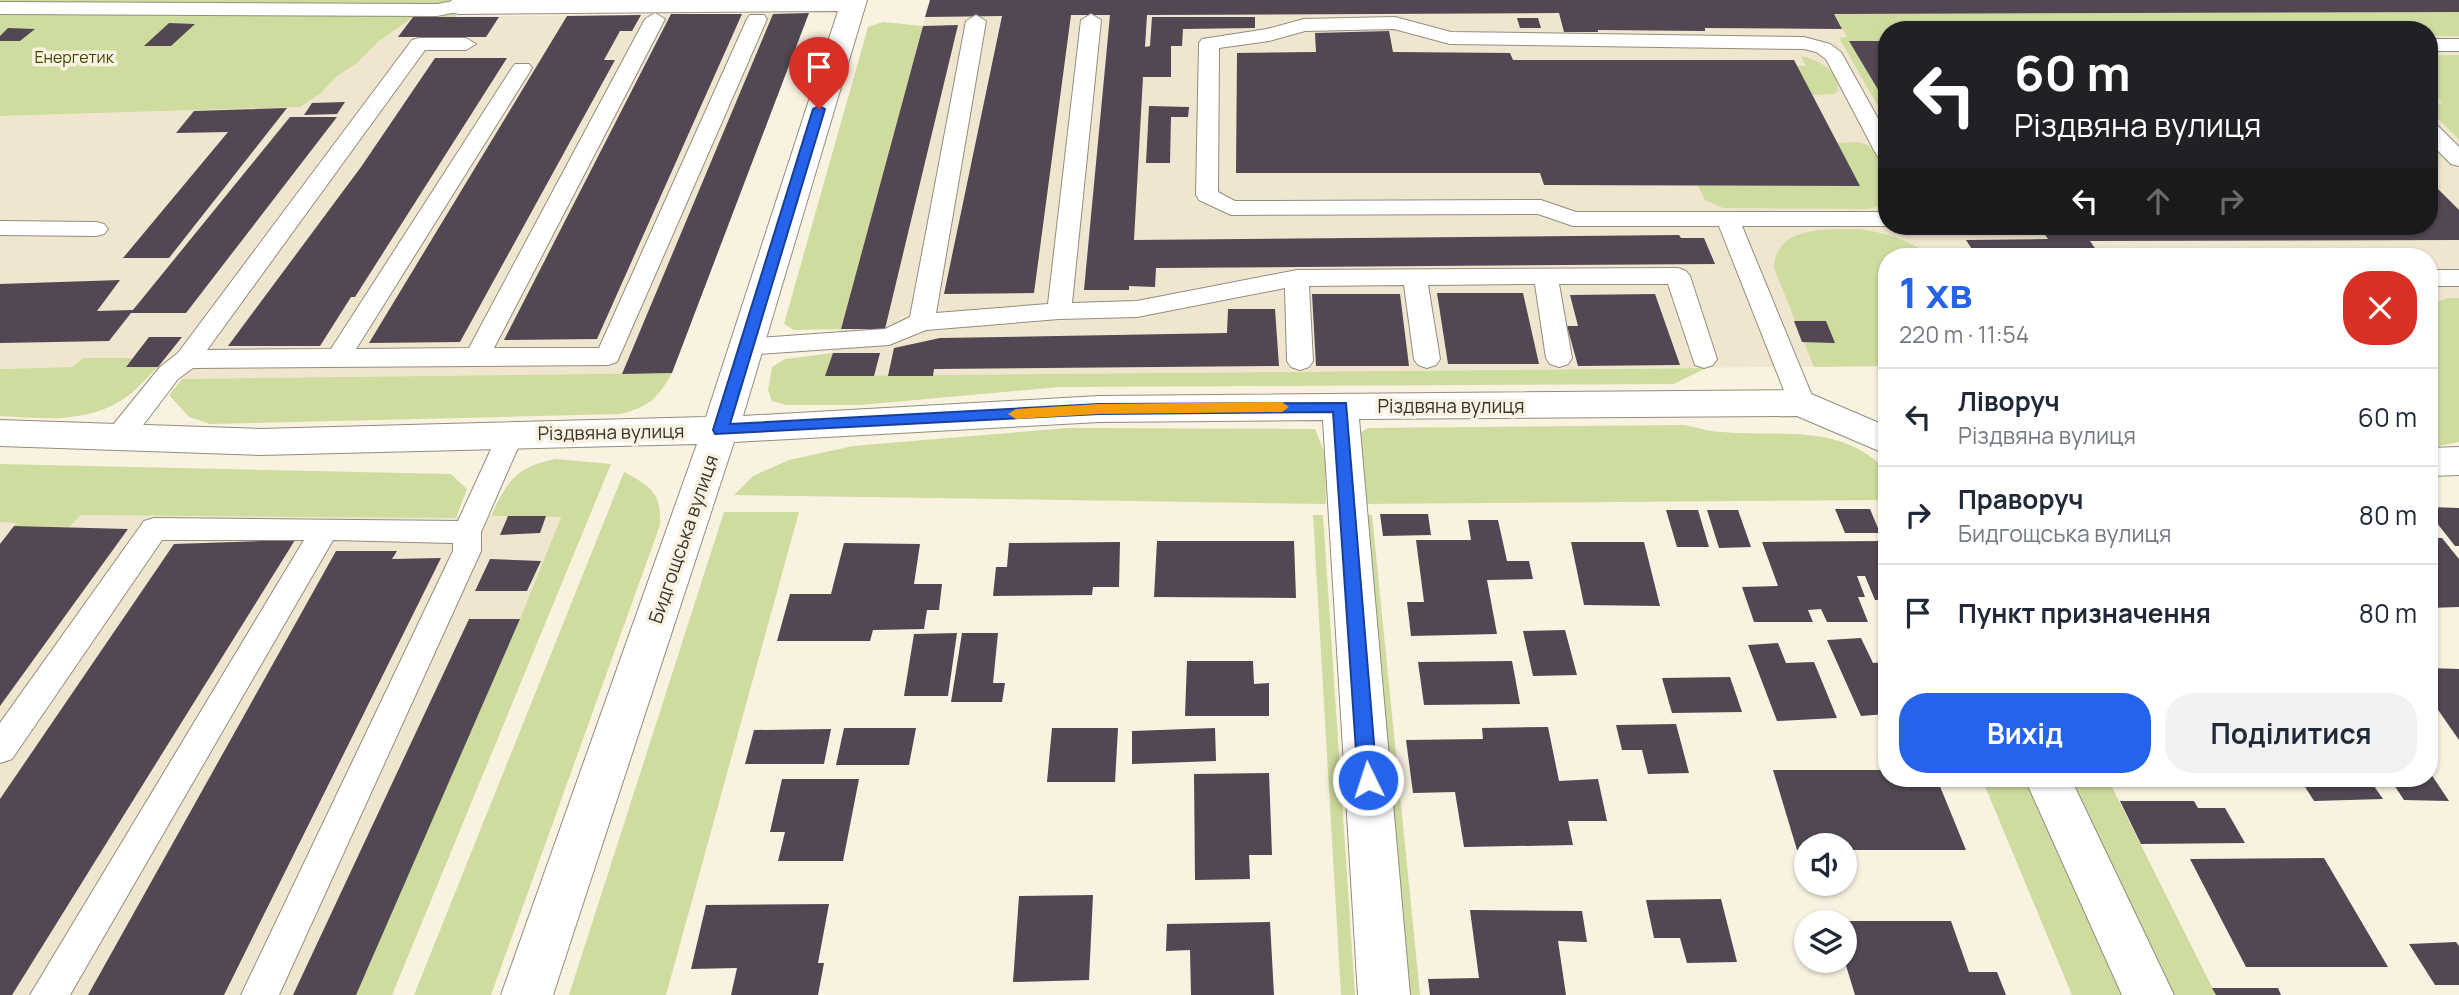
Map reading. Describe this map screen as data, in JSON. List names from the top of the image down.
{
  "streets": {
    "street": ["Різдвяна вулиця", "Бидгощська вулиця"]
  },
  "crossings": [
    ["Різдвяна вулиця", "Бидгощська вулиця"]
  ],
  "parks": ["Енергетик"],
  "page": {
    "turn": ["60 m", "Різдвяна вулиця"],
    "heading": ["1 хв", "220 m · 11:54"],
    "list": [
      {
        "name": "Ліворуч",
        "note": "Різдвяна вулиця",
        "value": "60 m"
      },
      {
        "name": "Праворуч",
        "note": "Бидгощська вулиця",
        "value": "80 m"
      },
      {
        "name": "Пункт призначення",
        "value": "80 m"
      }
    ],
    "buttons": ["Вихід", "Поділитися"]
  }
}
